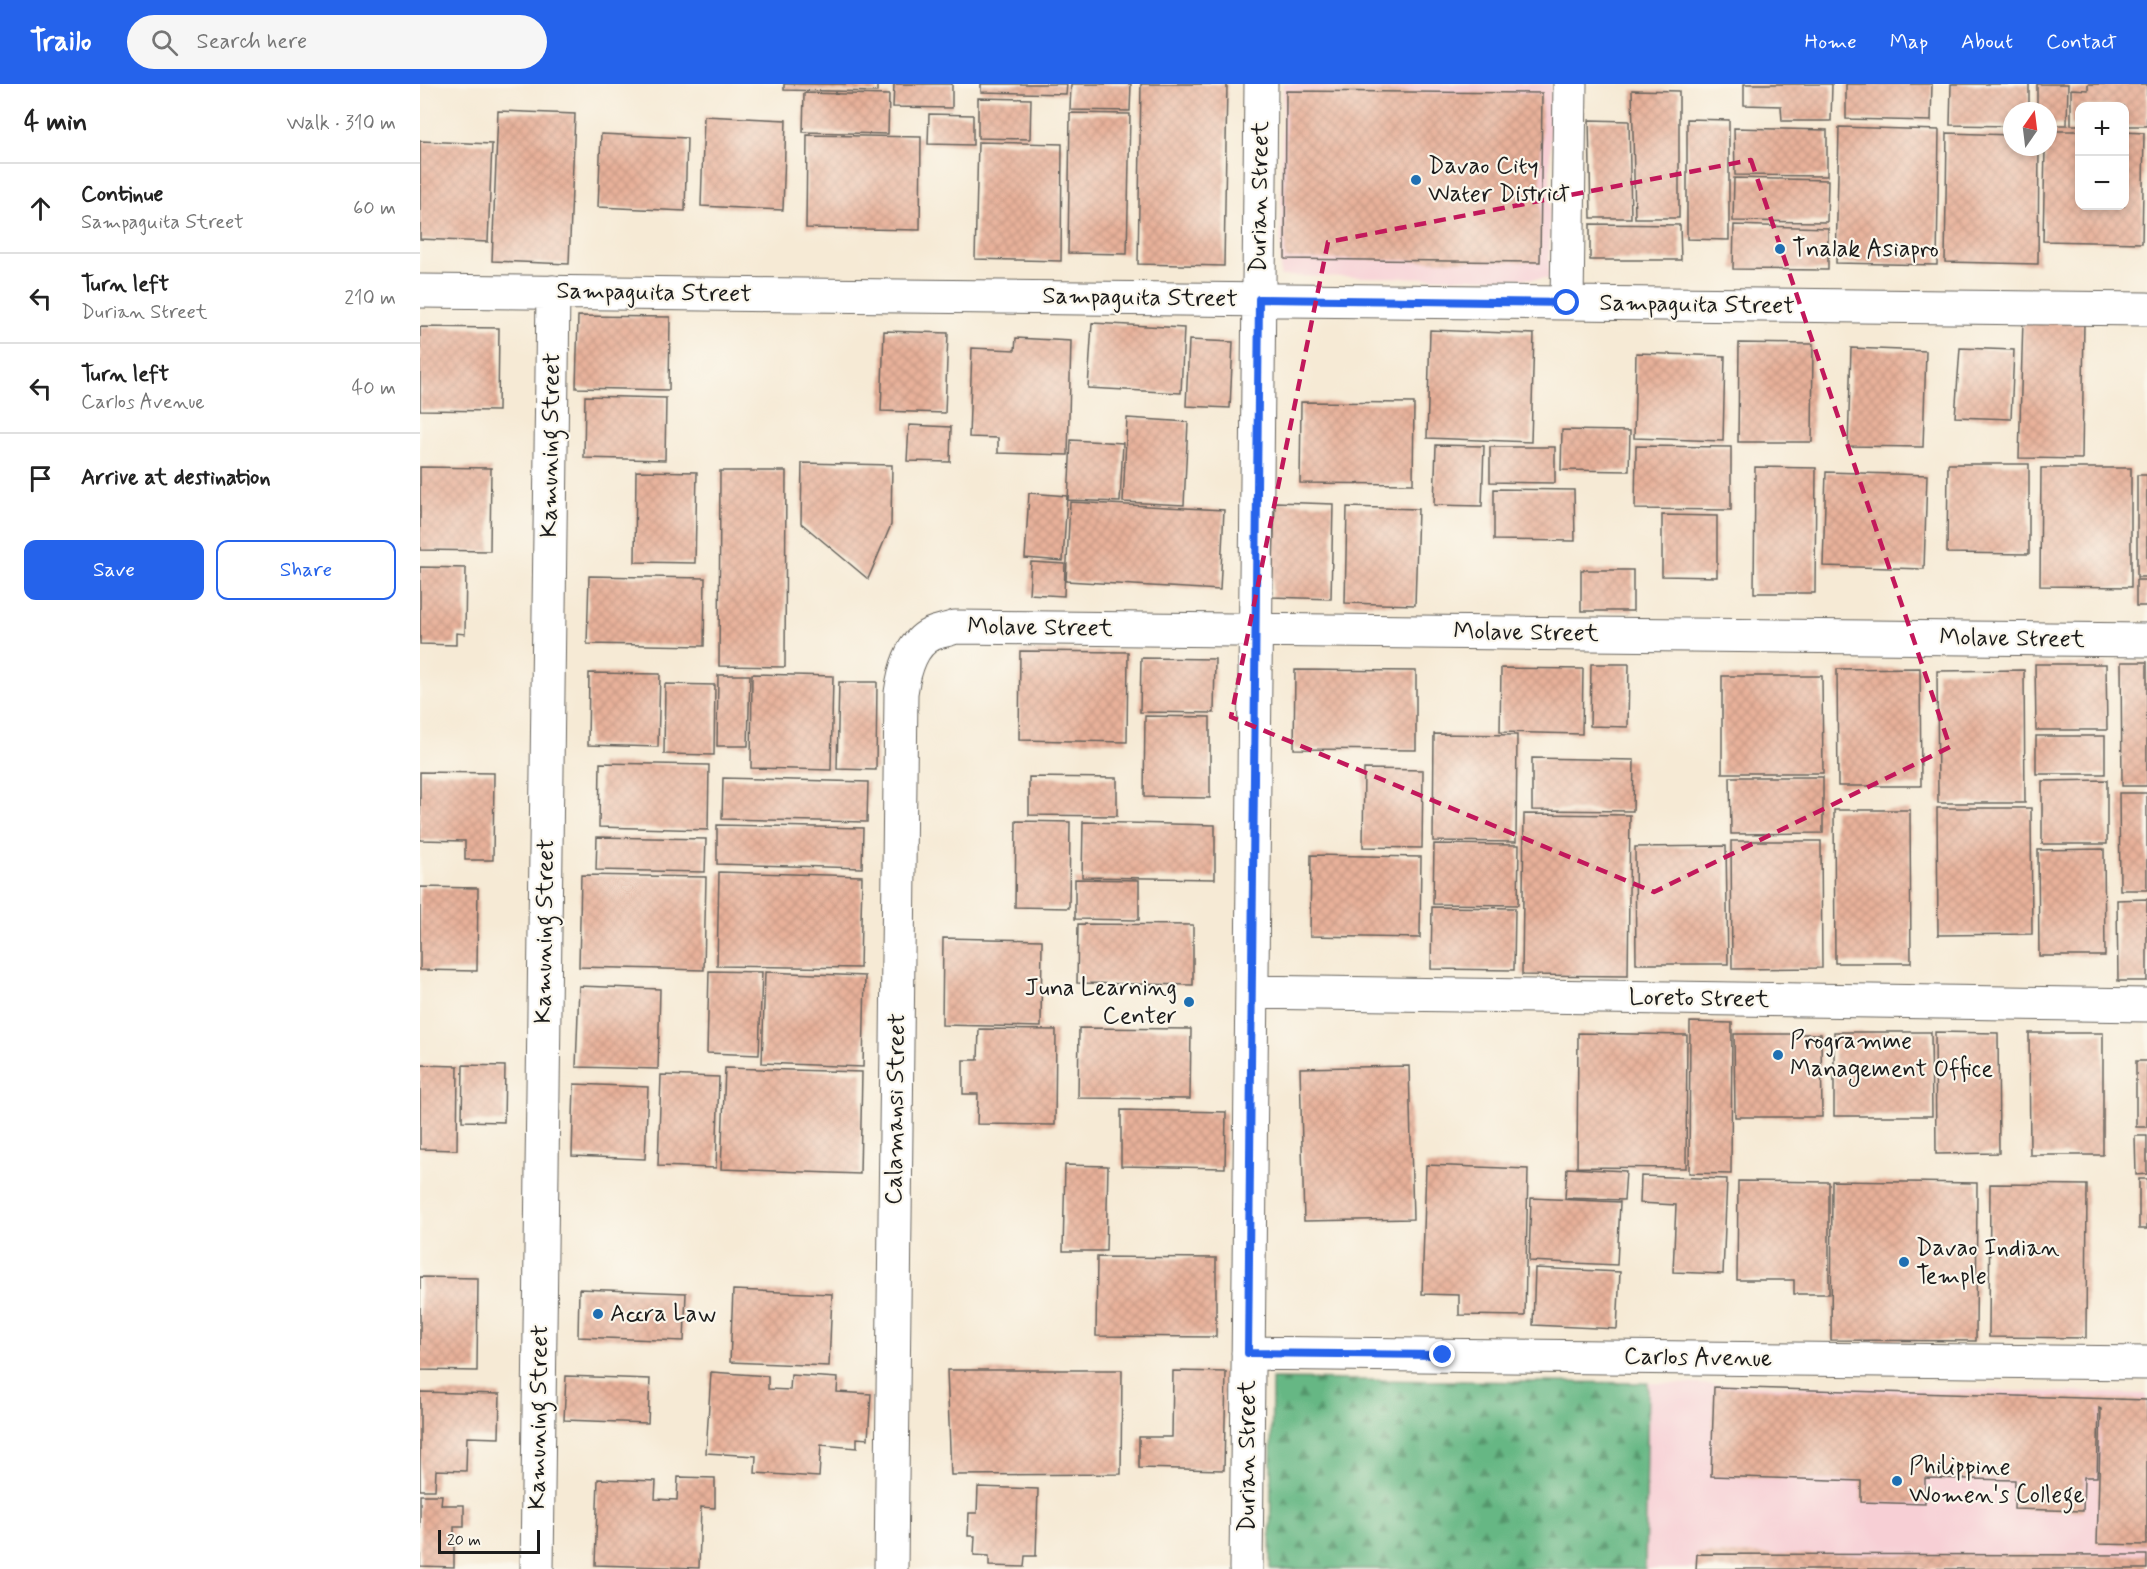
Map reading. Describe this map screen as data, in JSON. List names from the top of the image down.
{
  "streets": {
    "street": [
      "Durian Street",
      "Sampaguita Street",
      "Kamuning Street",
      "Molave Street",
      "Loreto Street",
      "Calamansi Street",
      "Carlos Avenue"
    ]
  },
  "crossings": [
    ["Durian Street", "Sampaguita Street"],
    ["Durian Street", "Molave Street"],
    ["Durian Street", "Loreto Street"],
    ["Durian Street", "Carlos Avenue"],
    ["Sampaguita Street", "Kamuning Street"],
    ["Molave Street", "Calamansi Street"]
  ],
  "places": [
    "Davao City Water District",
    "Tnalak Asiapro",
    "Juna Learning Center",
    "Programme Management Office",
    "Davao Indian Temple",
    "Accra Law",
    "Philippine Women's College"
  ],
  "scale_bar": "20 m",
  "north": "top",
  "page": {
    "header": "Trailo",
    "search": "Search here",
    "nav": [
      "Home",
      "Map",
      "About",
      "Contact"
    ],
    "heading": ["4 min", "Walk · 310 m"],
    "map_buttons": ["+", "−"],
    "list": [
      ["Continue", "Sampaguita Street", "60 m"],
      ["Turn left", "Durian Street", "210 m"],
      ["Turn left", "Carlos Avenue", "40 m"],
      "Arrive at destination"
    ],
    "buttons": ["Save", "Share"],
    "scale": "20 m"
  }
}
